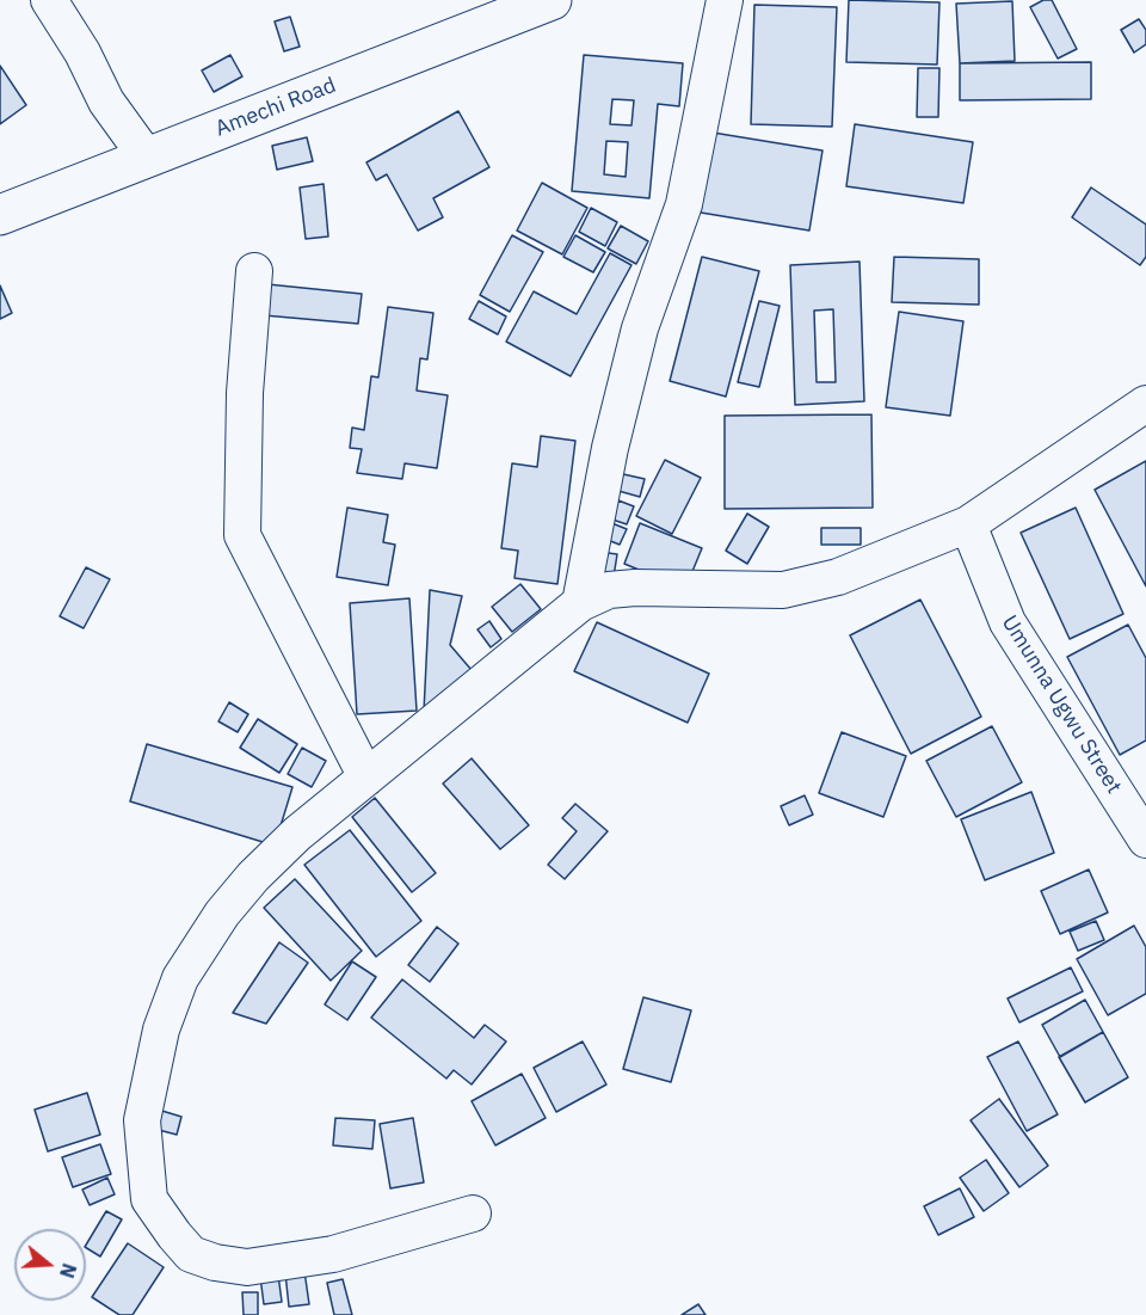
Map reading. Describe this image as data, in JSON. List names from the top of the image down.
{
  "streets": {
    "main road": ["Amechi Road"],
    "street": ["Umunna Ugwu Street"]
  },
  "north": "right"
}
